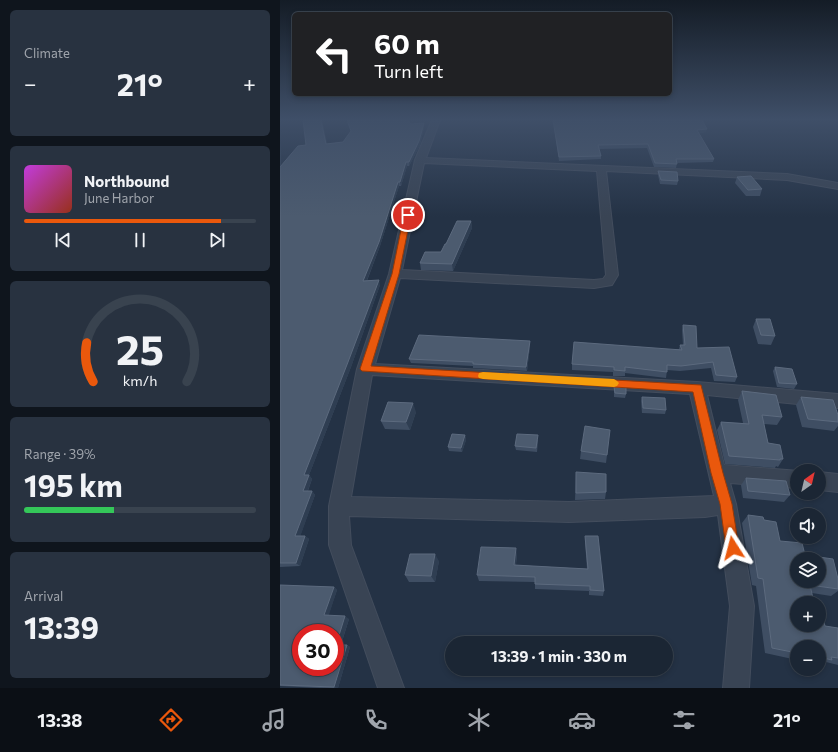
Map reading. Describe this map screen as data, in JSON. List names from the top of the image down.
{
  "north": "top right",
  "page": {
    "tile": [
      "Climate",
      ["Range · 39%", "195 km"],
      ["Arrival", "13:39"]
    ],
    "turn": ["60 m", "Turn left"],
    "heat": ["−", "21°", "+"],
    "song": ["Northbound", "June Harbor"],
    "map_buttons": ["+", "−"],
    "limit": "30",
    "trip": "13:39 · 1 min · 330 m",
    "tabs": ["13:38", "21°"],
    "gauge": ["25", "km/h"]
  }
}
